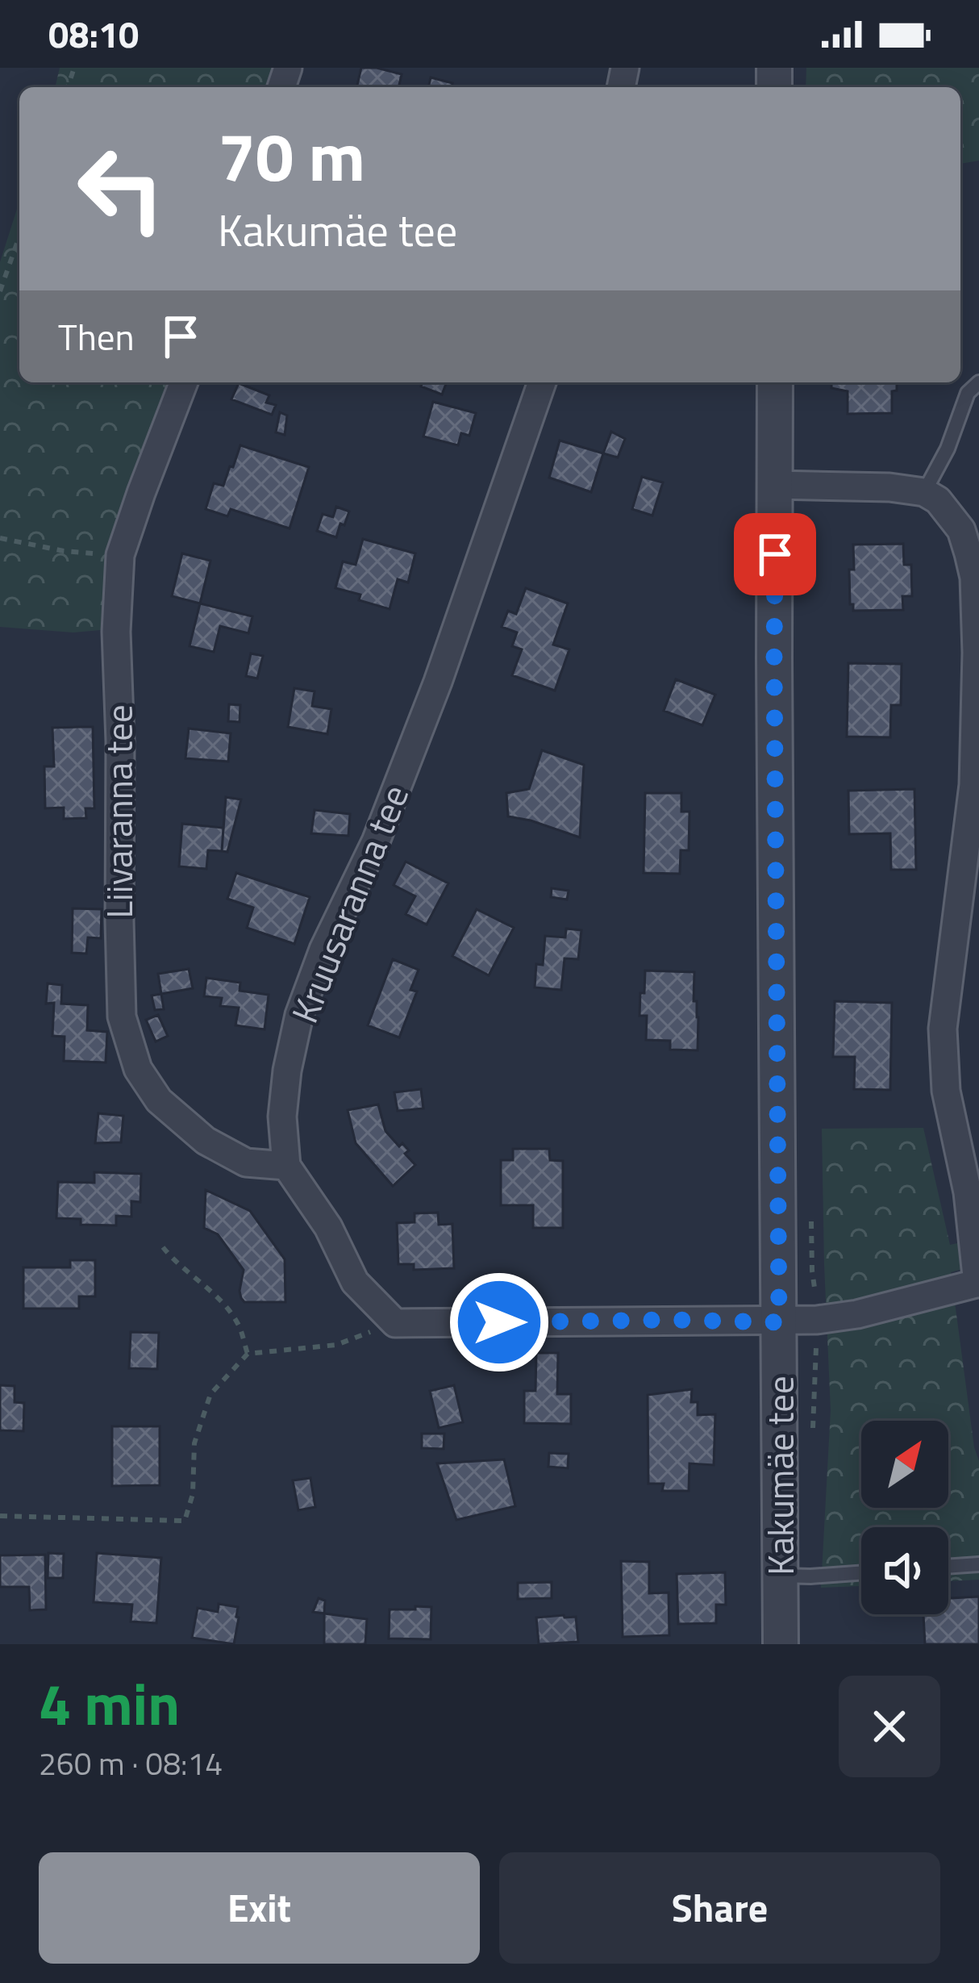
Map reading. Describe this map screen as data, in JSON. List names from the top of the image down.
{
  "streets": {
    "street": ["Liivaranna tee", "Kruusaranna tee", "Kakumäe tee"]
  },
  "crossings": [
    ["Liivaranna tee", "Kruusaranna tee"]
  ],
  "north": "top right",
  "page": {
    "status": "08:10",
    "turn": ["70 m", "Kakumäe tee"],
    "then": "Then",
    "heading": ["4 min", "260 m · 08:14"],
    "buttons": ["Exit", "Share"]
  }
}
